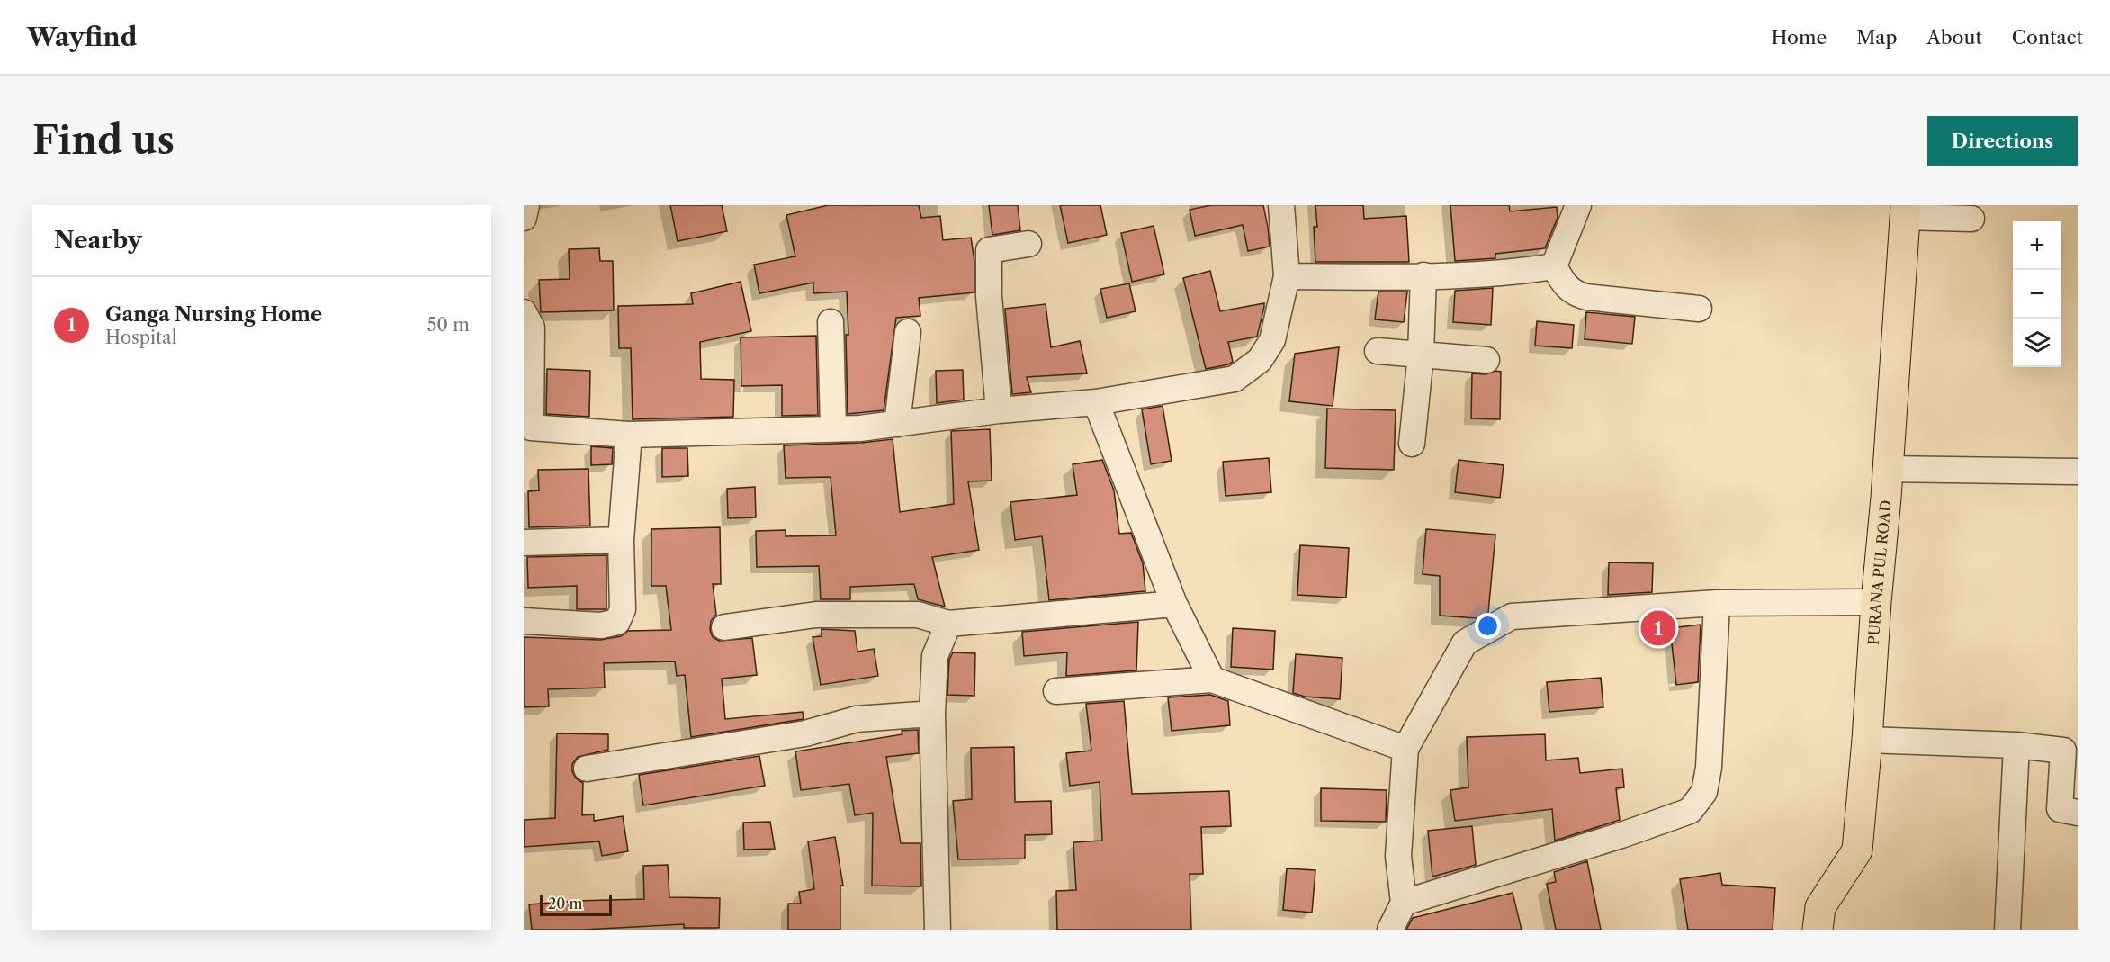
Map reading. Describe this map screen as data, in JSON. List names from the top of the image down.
{
  "streets": {
    "main road": ["PURANA PUL ROAD"]
  },
  "scale_bar": "20 m",
  "page": {
    "header": "Wayfind",
    "nav": [
      "Home",
      "Map",
      "About",
      "Contact"
    ],
    "buttons": "Directions",
    "title": "Find us",
    "heading": "Nearby",
    "map_buttons": ["+", "−"],
    "list": [
      {
        "mark": "1",
        "name": "Ganga Nursing Home",
        "note": "Hospital",
        "value": "50 m"
      }
    ],
    "pins": "1",
    "scale": "20 m"
  }
}
